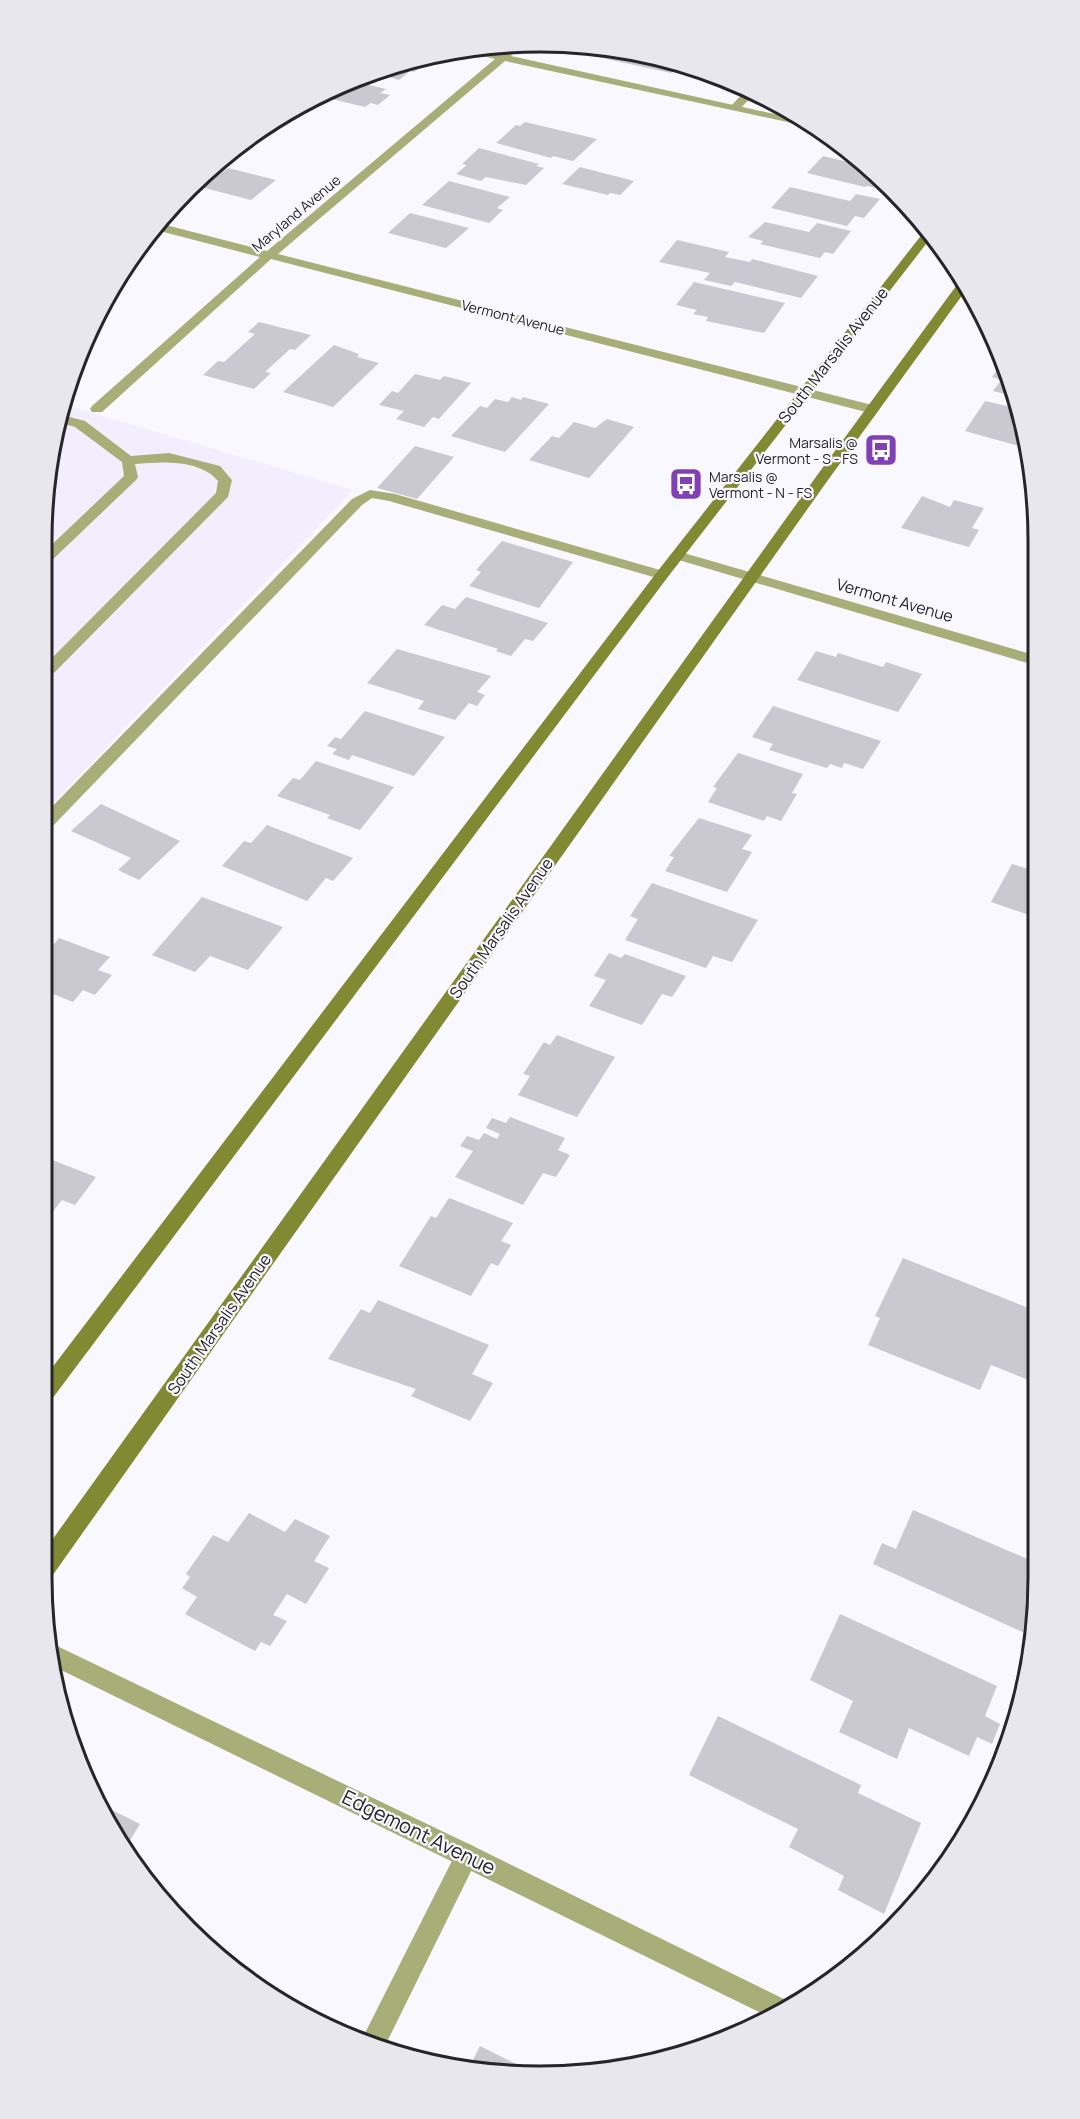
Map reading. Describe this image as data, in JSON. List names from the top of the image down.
{
  "streets": {
    "main road": ["South Marsalis Avenue"],
    "street": ["Maryland Avenue", "Vermont Avenue", "Edgemont Avenue"]
  },
  "crossings": [
    ["Maryland Avenue", "Vermont Avenue"],
    ["Vermont Avenue", "South Marsalis Avenue"]
  ],
  "places": {
    "bus stop": ["Marsalis @ Vermont - S - FS", "Marsalis @ Vermont - N - FS"]
  }
}
